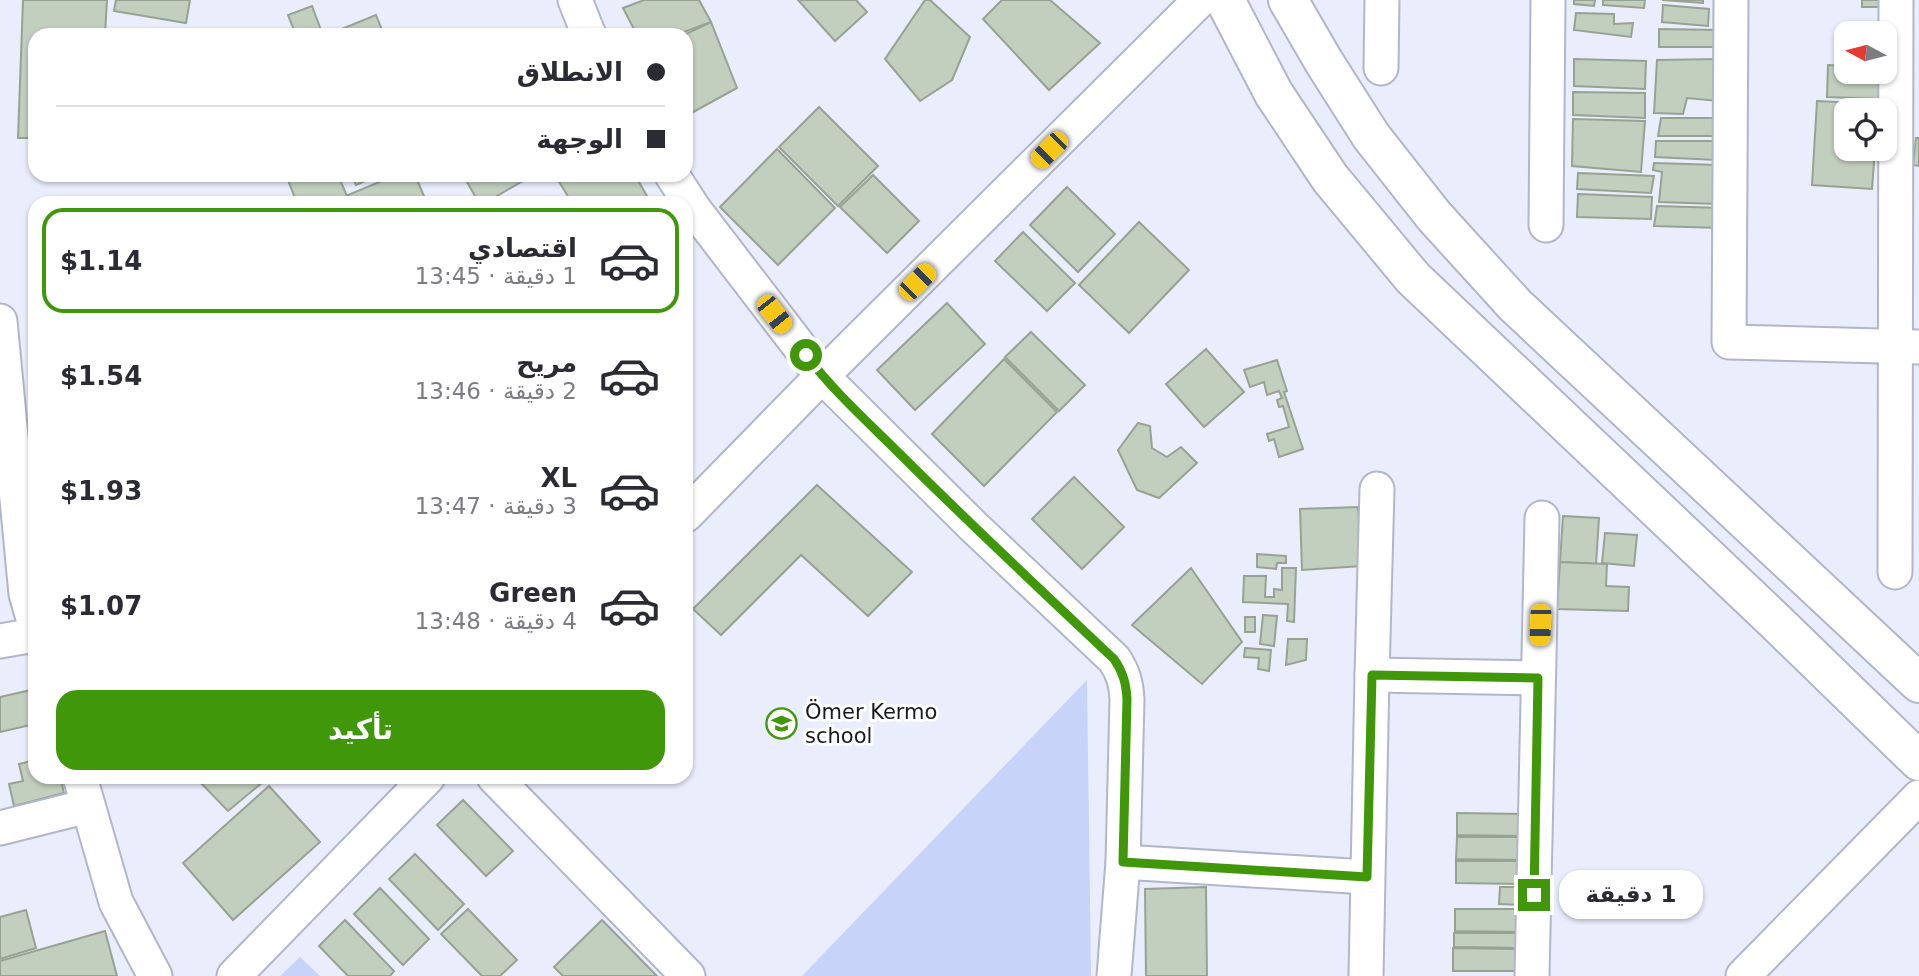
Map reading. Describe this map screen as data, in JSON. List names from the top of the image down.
{
  "places": {
    "school or university": ["Ömer Kermo school"]
  },
  "north": "left",
  "page": {
    "banner": ["الانطلاق", "الوجهة"],
    "list": [
      {
        "name": "اقتصادي",
        "note": "1 دقيقة · 13:45",
        "value": "$1.14"
      },
      {
        "name": "مريح",
        "note": "2 دقيقة · 13:46",
        "value": "$1.54"
      },
      {
        "name": "XL",
        "note": "3 دقيقة · 13:47",
        "value": "$1.93"
      },
      {
        "name": "Green",
        "note": "4 دقيقة · 13:48",
        "value": "$1.07"
      }
    ],
    "buttons": "تأكيد",
    "bubble": "1 دقيقة"
  }
}
